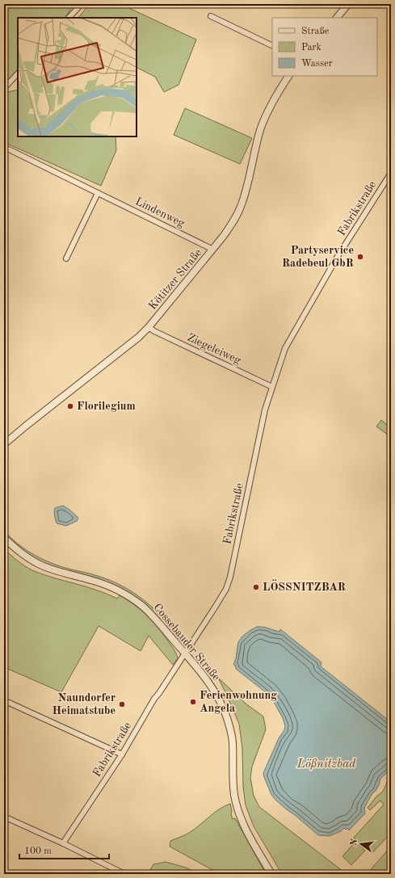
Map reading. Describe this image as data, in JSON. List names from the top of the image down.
{
  "streets": {
    "street": [
      "Fabrikstraße",
      "Lindenweg",
      "Kötitzer Straße",
      "Ziegeleiweg",
      "Cossebauder Straße"
    ]
  },
  "crossings": [
    ["Fabrikstraße", "Ziegeleiweg"],
    ["Fabrikstraße", "Cossebauder Straße"],
    ["Lindenweg", "Kötitzer Straße"],
    ["Kötitzer Straße", "Ziegeleiweg"]
  ],
  "water": ["Lößnitzbad"],
  "places": [
    "Partyservice Radebeul GbR",
    "Florilegium",
    "LÖSSNITZBAR",
    "Ferienwohnung Angela",
    "Naundorfer Heimatstube"
  ],
  "legend": ["Straße", "Park", "Wasser"],
  "scale_bar": "100 m",
  "north": "left"
}
